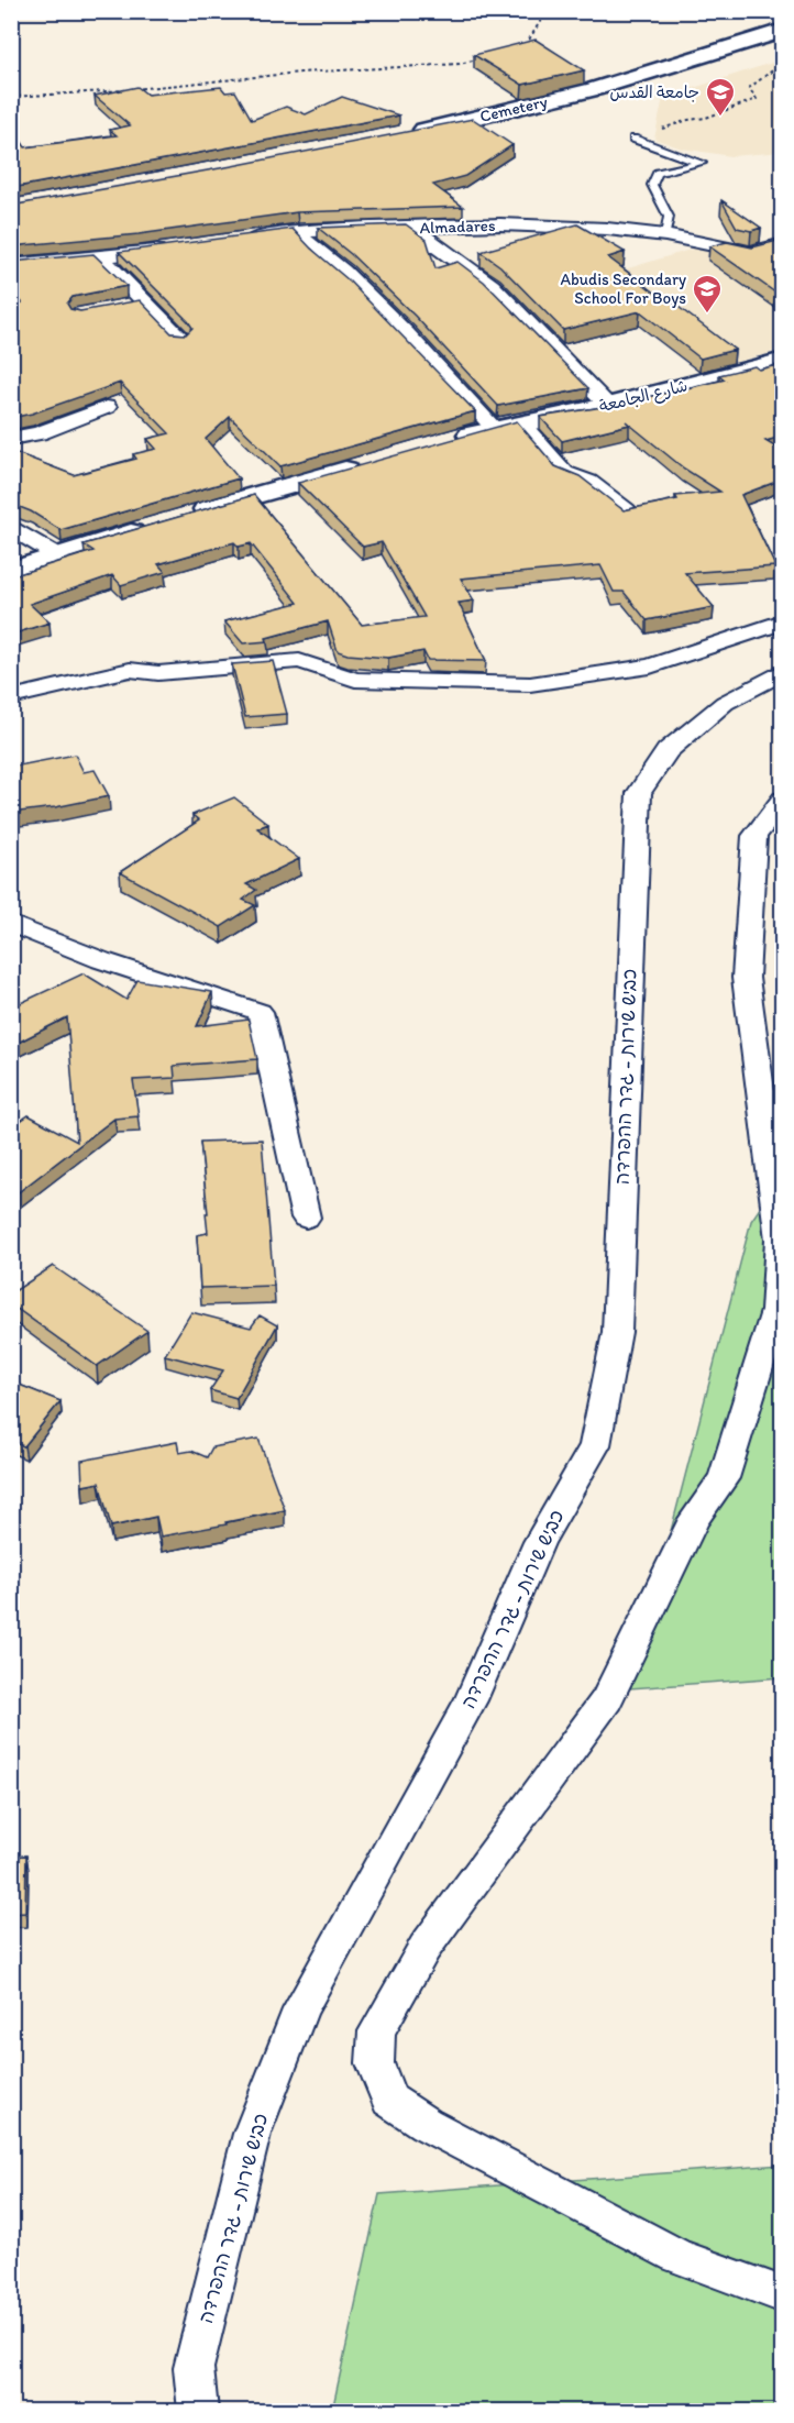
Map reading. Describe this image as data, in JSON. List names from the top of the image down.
{
  "streets": {
    "main road": ["Cemetery", "شارع الجامعة"],
    "street": ["Almadares", "כביש שירות - גדר ההפרדה"]
  },
  "places": {
    "school or university": ["جامعة القدس", "Abudis Secondary School For Boys"]
  }
}
